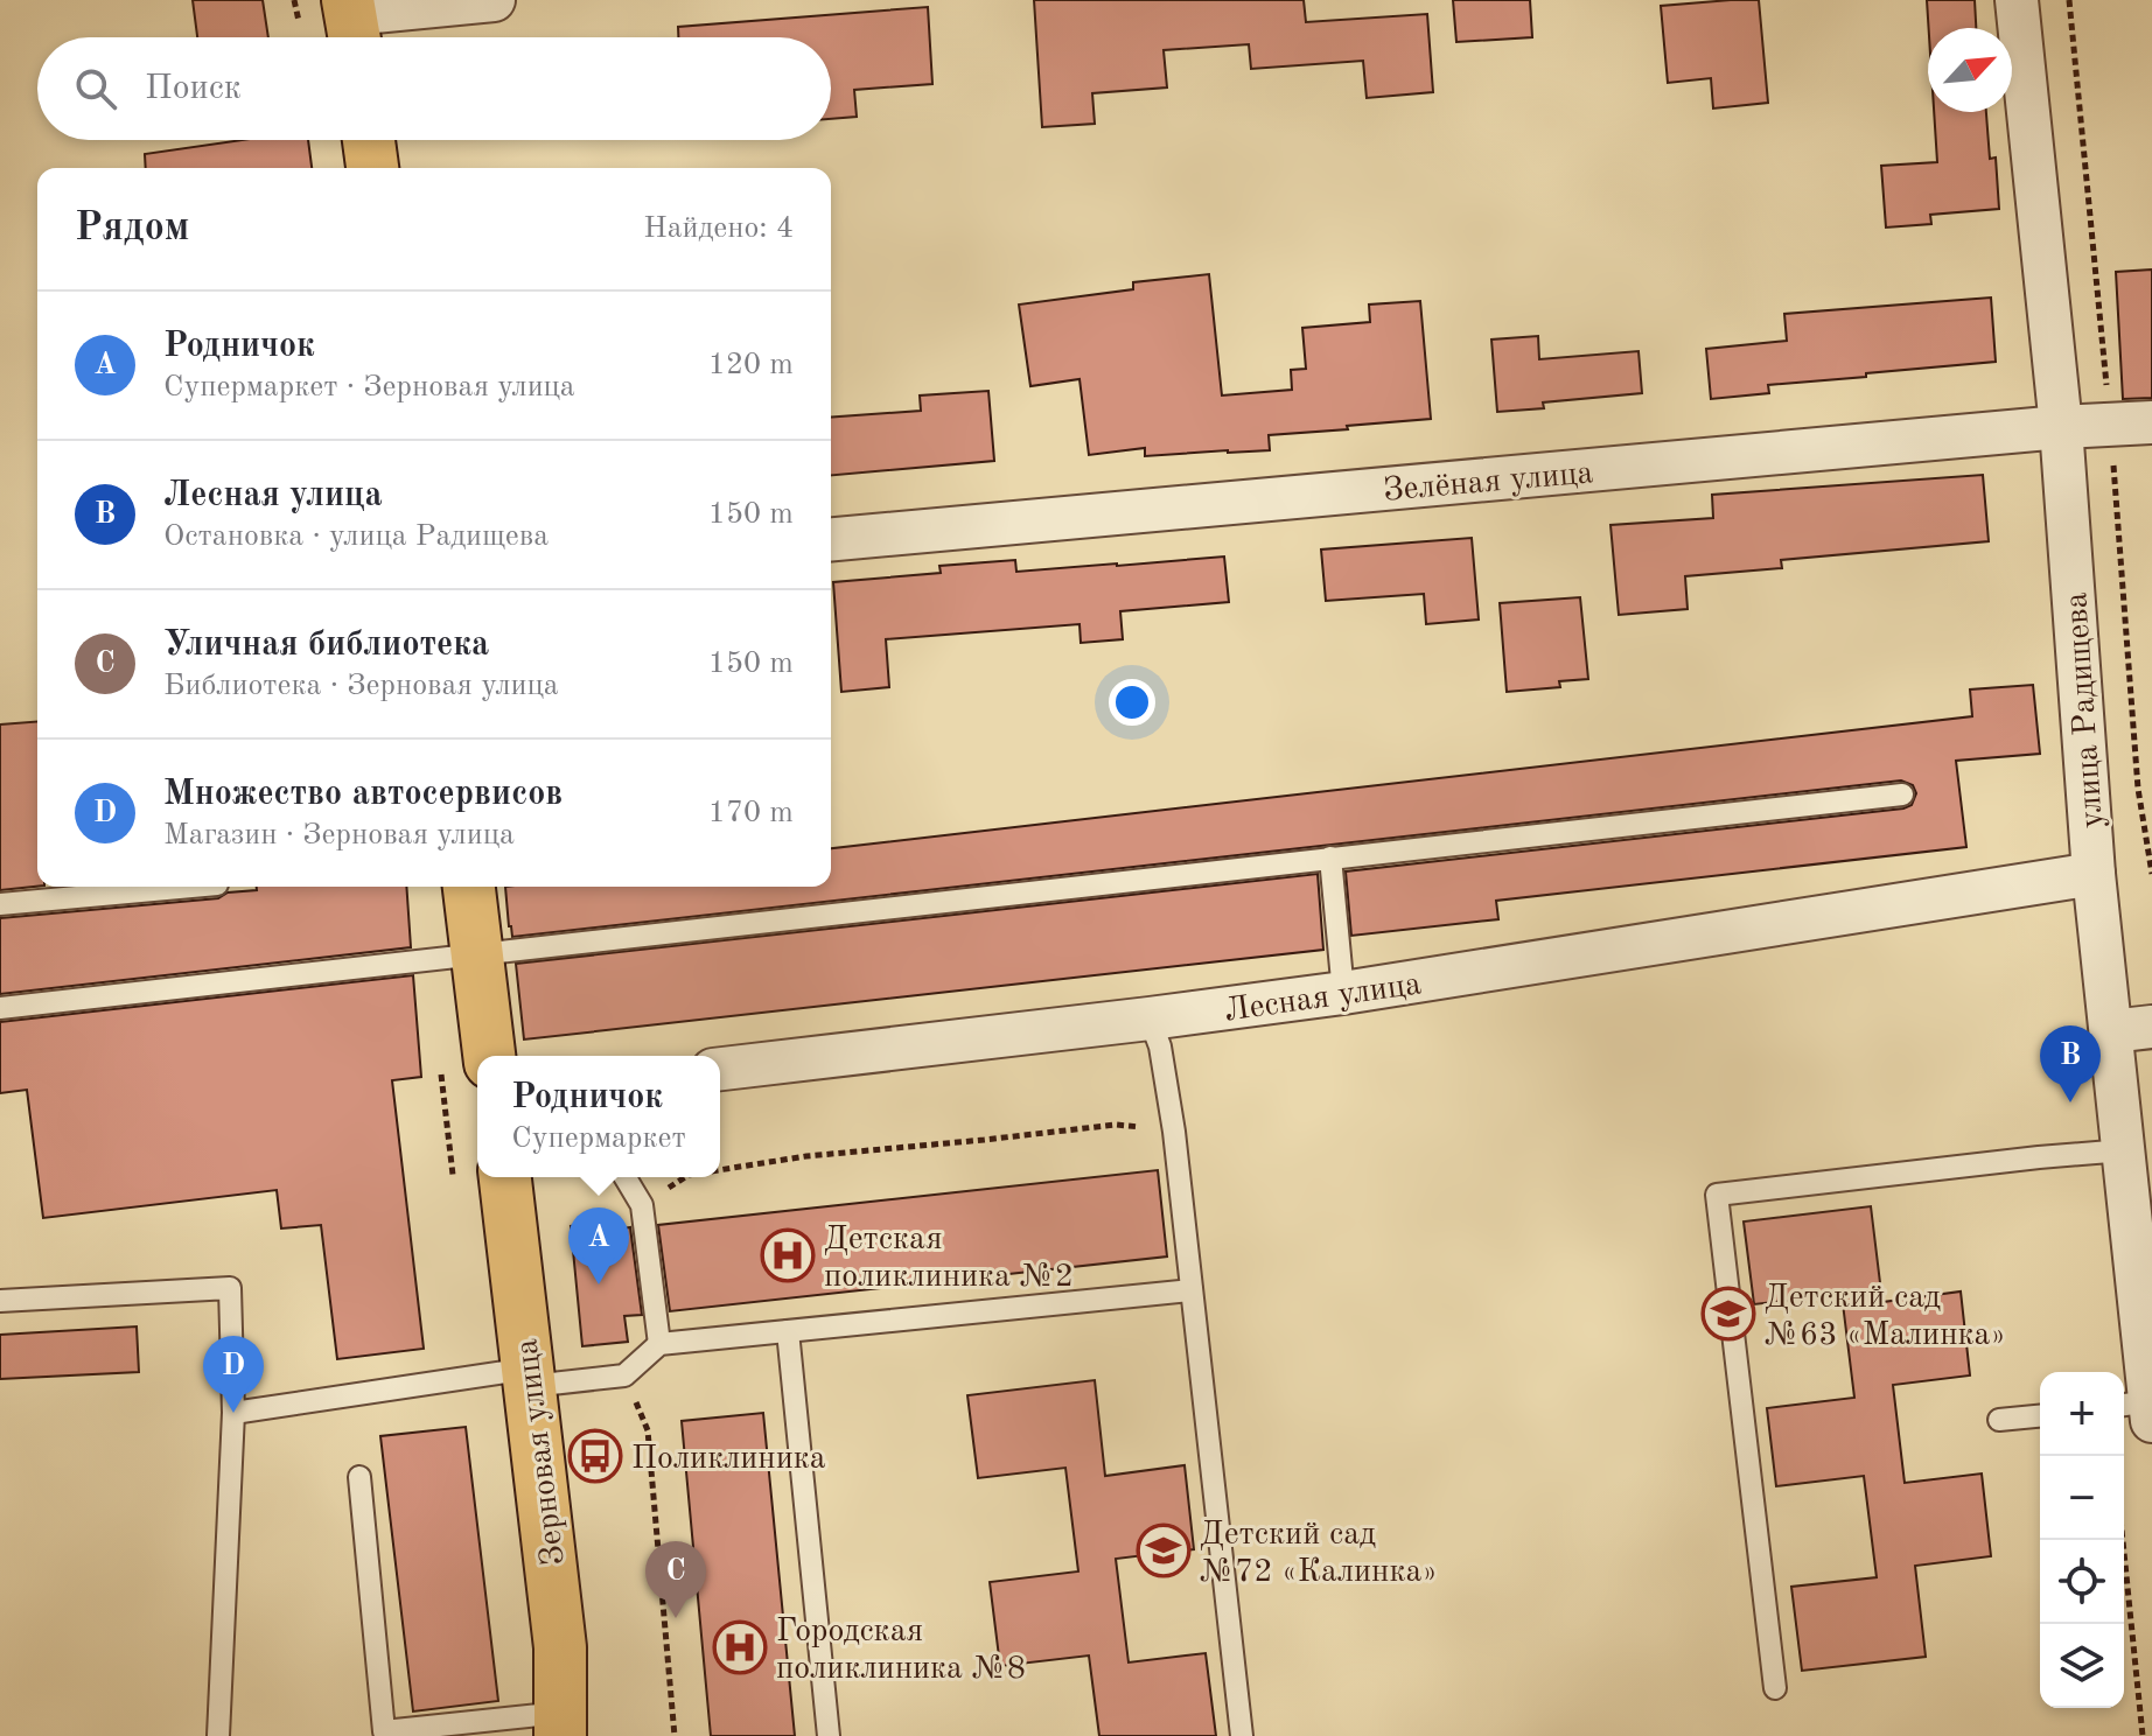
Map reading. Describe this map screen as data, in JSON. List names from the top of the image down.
{
  "streets": {
    "main road": ["Зерновая улица"],
    "street": ["Зелёная улица", "улица Радищева", "Лесная улица"]
  },
  "crossings": [
    ["Зелёная улица", "улица Радищева"],
    ["улица Радищева", "Лесная улица"]
  ],
  "places": {
    "hospital": ["Детская поликлиника №2", "Городская поликлиника №8"],
    "school or university": ["Детский сад №63 «Малинка»", "Детский сад №72 «Калинка»"],
    "bus stop": ["Поликлиника"]
  },
  "north": "top right",
  "page": {
    "search": "Поиск",
    "heading": ["Рядом", "Найдено: 4"],
    "list": [
      {
        "mark": "A",
        "name": "Родничок",
        "note": "Супермаркет · Зерновая улица",
        "value": "120 m"
      },
      {
        "mark": "B",
        "name": "Лесная улица",
        "note": "Остановка · улица Радищева",
        "value": "150 m"
      },
      {
        "mark": "C",
        "name": "Уличная библиотека",
        "note": "Библиотека · Зерновая улица",
        "value": "150 m"
      },
      {
        "mark": "D",
        "name": "Множество автосервисов",
        "note": "Магазин · Зерновая улица",
        "value": "170 m"
      }
    ],
    "pins": [
      "B",
      "A",
      "D",
      "C"
    ],
    "popup": ["Родничок", "Супермаркет"],
    "map_buttons": ["+", "−"]
  }
}
